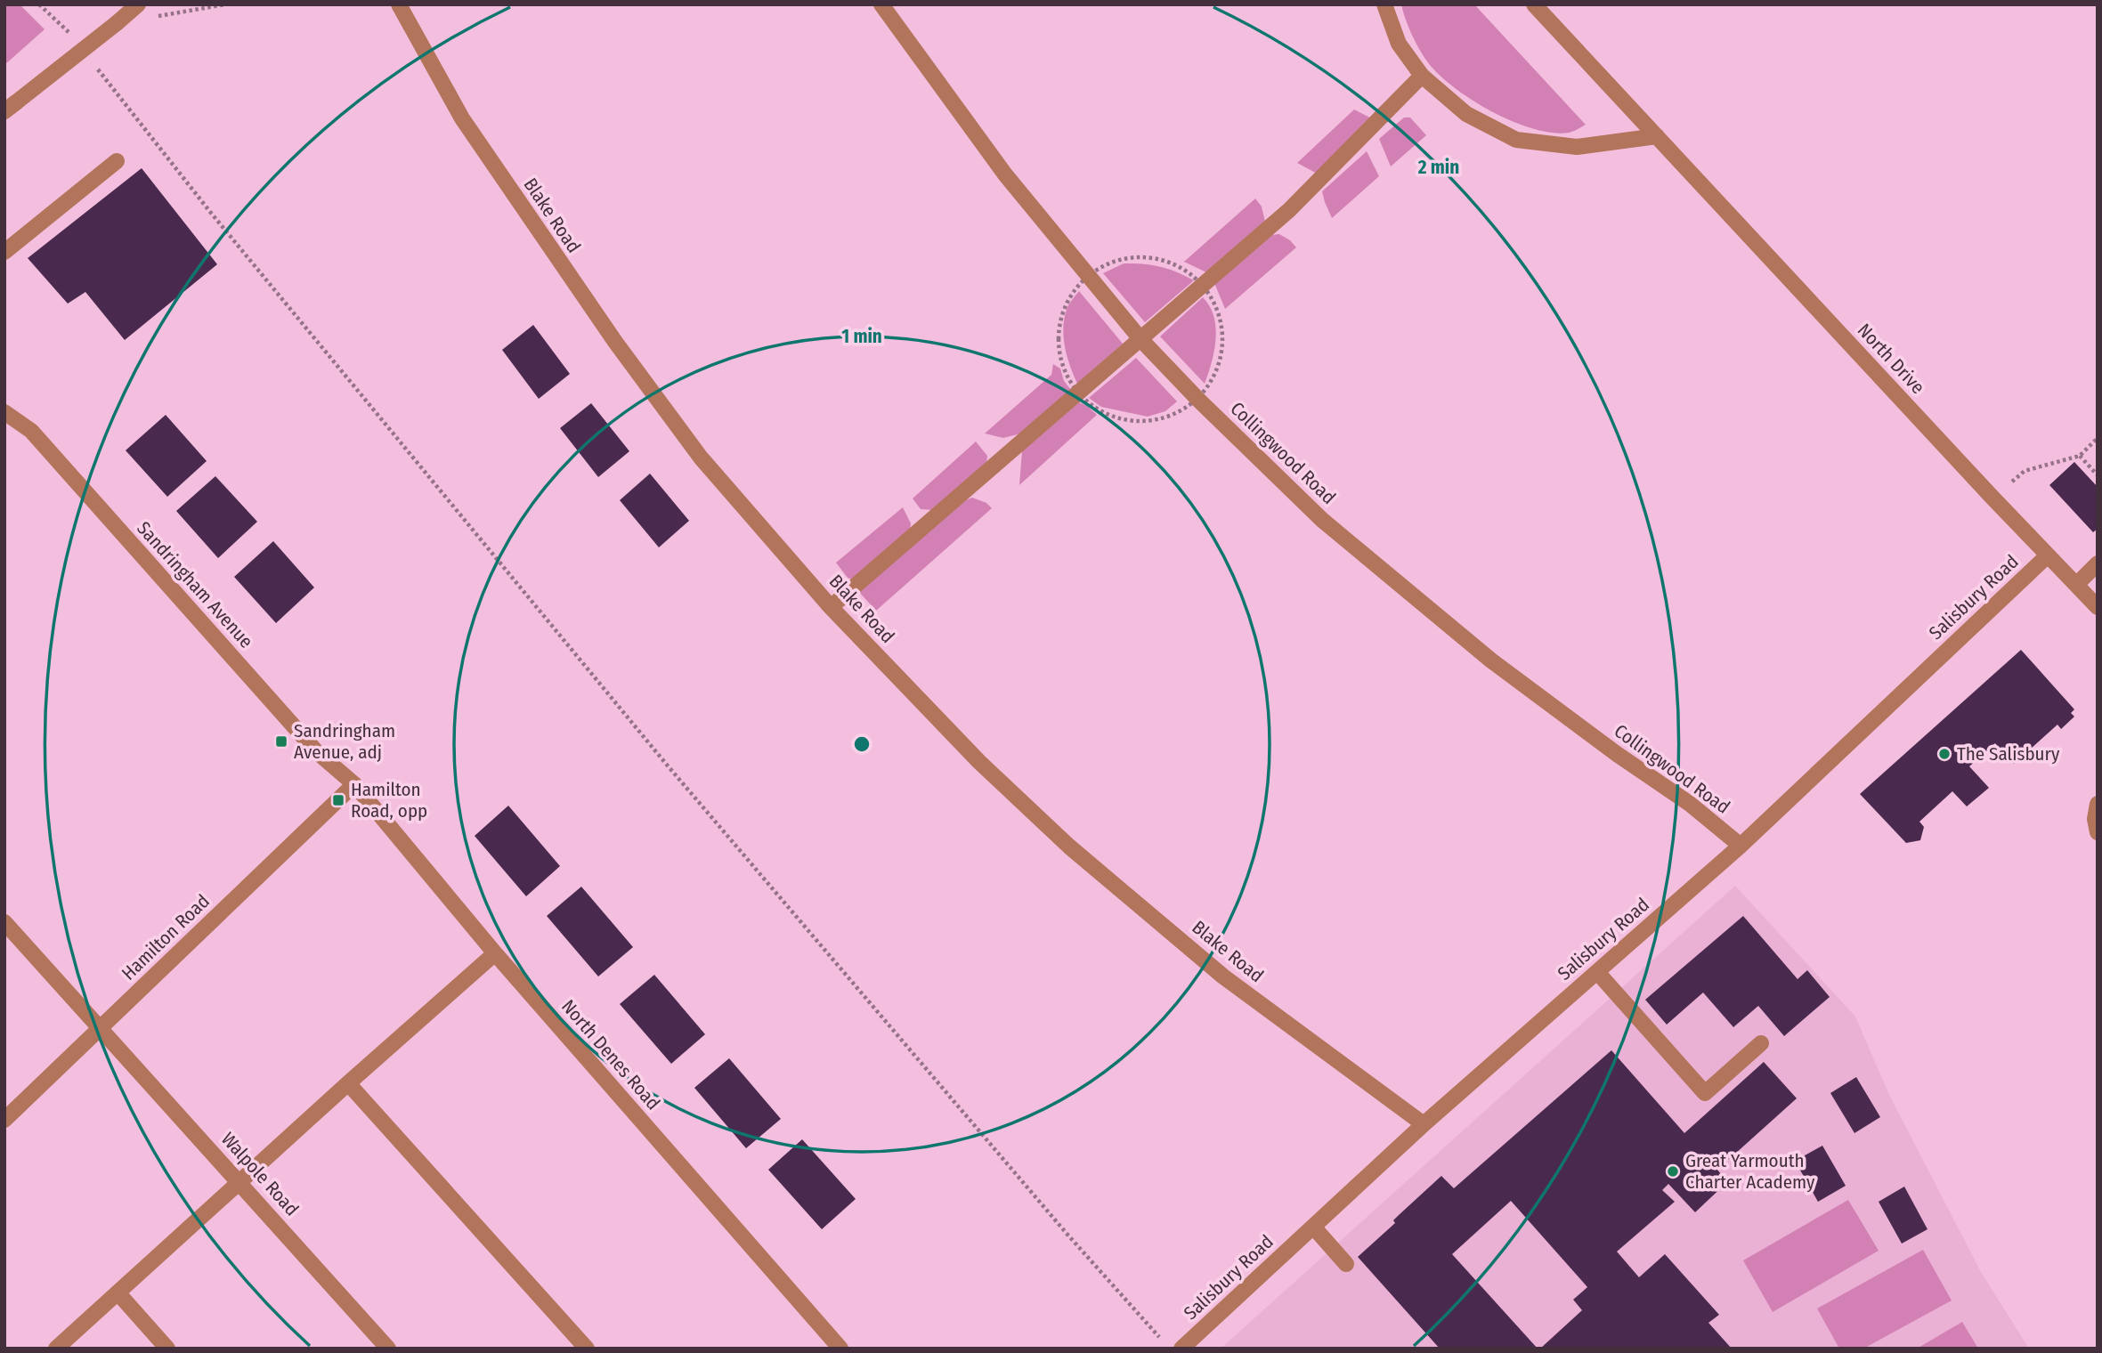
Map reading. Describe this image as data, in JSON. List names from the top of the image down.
{
  "streets": {
    "street": [
      "Blake Road",
      "North Drive",
      "Collingwood Road",
      "Sandringham Avenue",
      "Salisbury Road",
      "Hamilton Road",
      "North Denes Road",
      "Walpole Road"
    ]
  },
  "crossings": [
    ["Blake Road", "Salisbury Road"],
    ["North Drive", "Salisbury Road"],
    ["Collingwood Road", "Salisbury Road"],
    ["Sandringham Avenue", "Hamilton Road"],
    ["Sandringham Avenue", "North Denes Road"],
    ["Hamilton Road", "North Denes Road"],
    ["Hamilton Road", "Walpole Road"]
  ],
  "places": {
    "transit": ["Sandringham Avenue, adj", "Hamilton Road, opp"],
    "other": ["The Salisbury", "Great Yarmouth Charter Academy"]
  },
  "rings": ["2 min", "1 min"]
}
